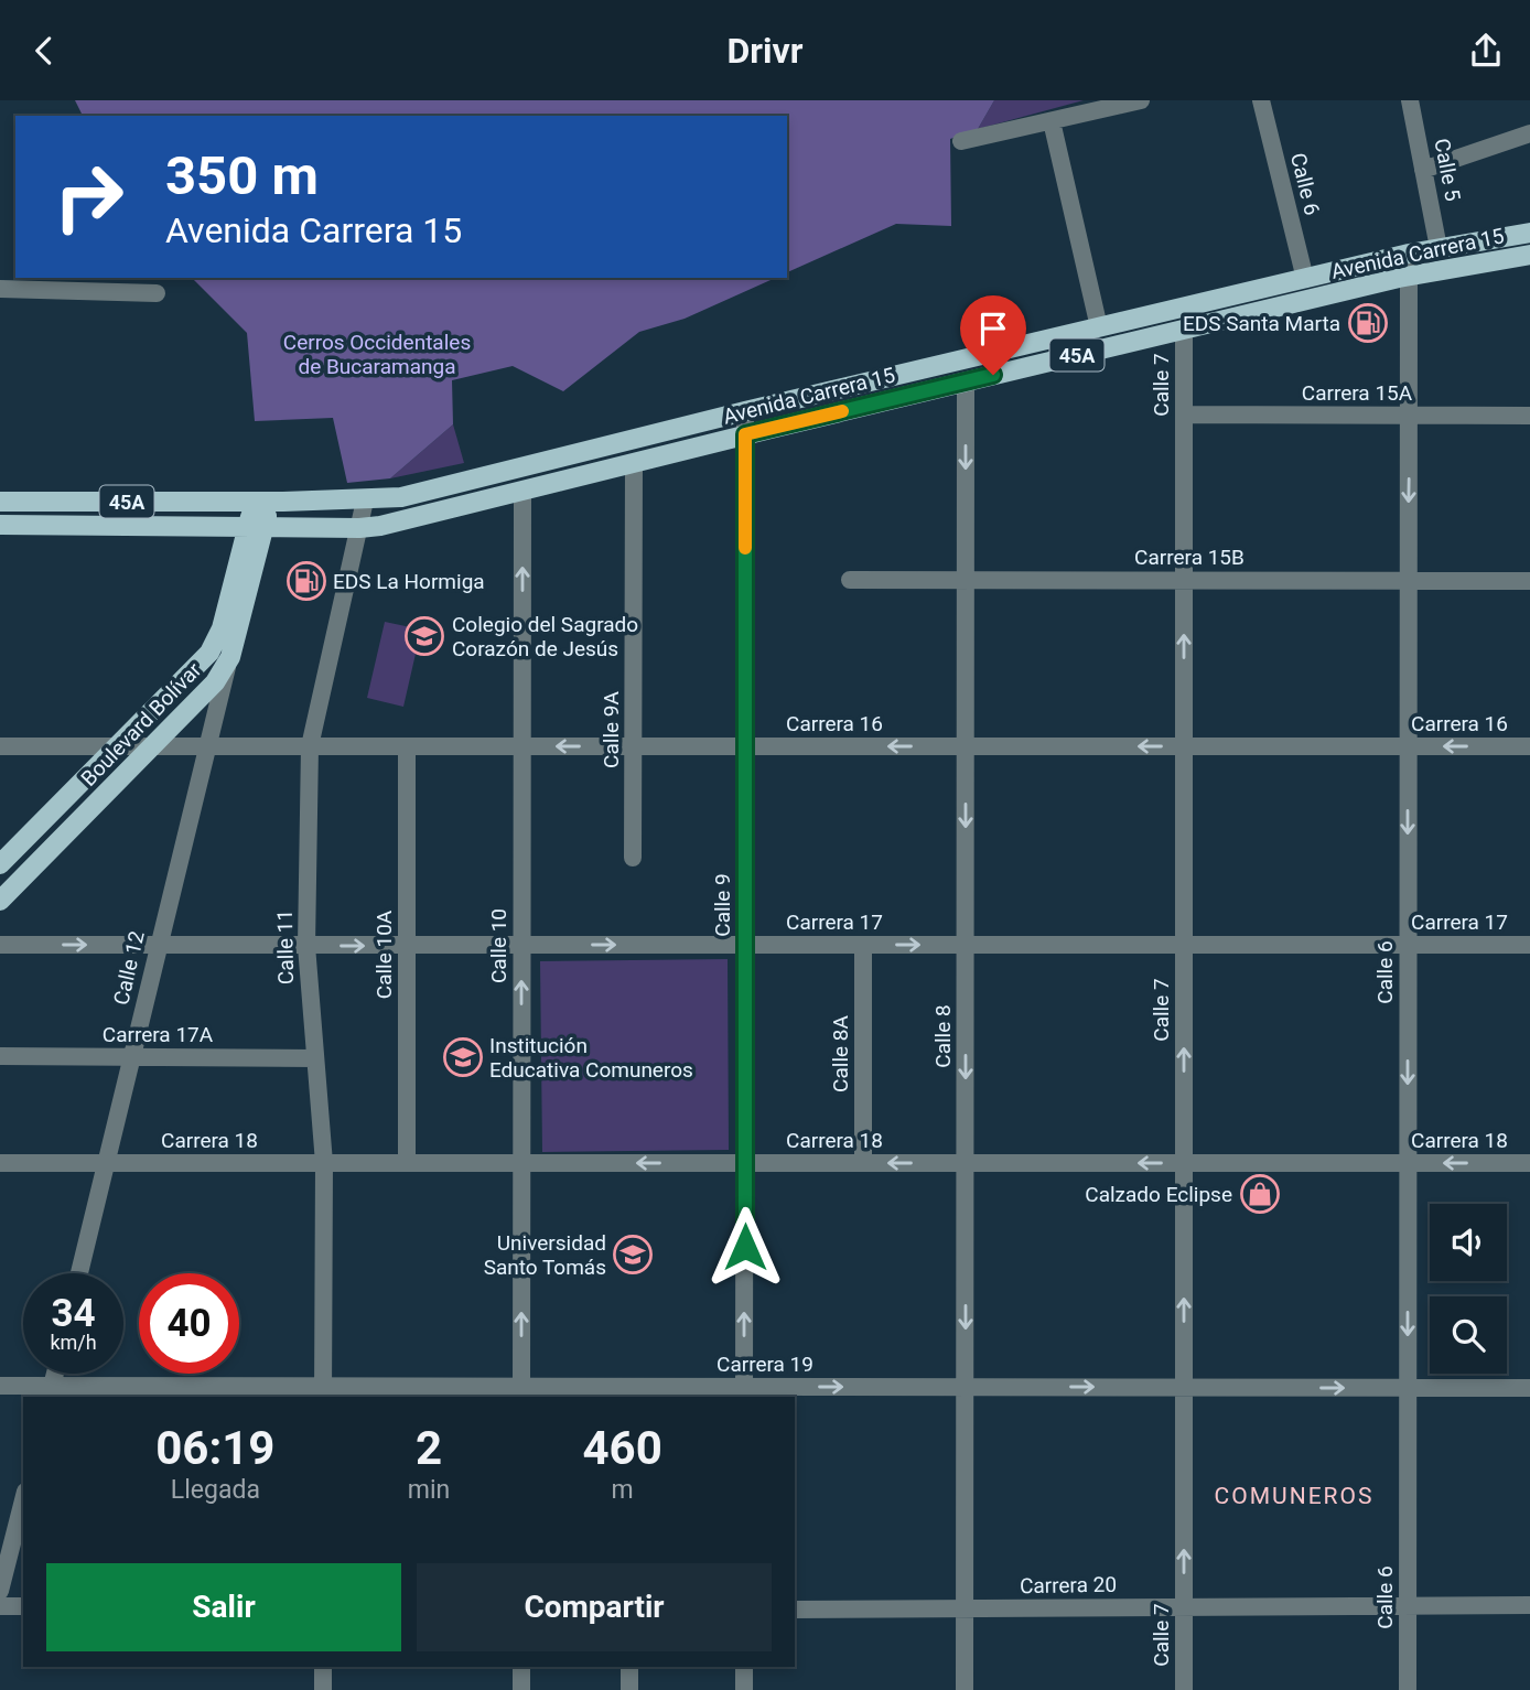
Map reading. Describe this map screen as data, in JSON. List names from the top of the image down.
{
  "streets": {
    "main road": ["Avenida Carrera 15", "45A", "Boulevard Bolívar"],
    "street": [
      "Calle 5",
      "Calle 6",
      "Calle 7",
      "Carrera 15A",
      "Carrera 15B",
      "Carrera 16",
      "Calle 9A",
      "Calle 9",
      "Carrera 17",
      "Calle 10",
      "Calle 11",
      "Calle 10A",
      "Calle 12",
      "Carrera 17A",
      "Calle 8",
      "Calle 8A",
      "Carrera 18",
      "Carrera 19",
      "Carrera 20"
    ]
  },
  "crossings": [
    ["Calle 5", "Avenida Carrera 15"],
    ["Calle 6", "Avenida Carrera 15"],
    ["Calle 6", "Carrera 15A"],
    ["Calle 6", "Carrera 15B"],
    ["Calle 6", "Carrera 16"],
    ["Calle 6", "Carrera 17"],
    ["Calle 6", "Carrera 18"],
    ["Calle 6", "Carrera 19"],
    ["Calle 6", "Carrera 20"],
    ["Avenida Carrera 15", "Calle 7"],
    ["Avenida Carrera 15", "Boulevard Bolívar"],
    ["Avenida Carrera 15", "Calle 9A"],
    ["Avenida Carrera 15", "Calle 9"],
    ["Avenida Carrera 15", "Calle 10"],
    ["Avenida Carrera 15", "Calle 11"],
    ["Avenida Carrera 15", "Calle 8"],
    ["Calle 7", "Carrera 15A"],
    ["Calle 7", "Carrera 15B"],
    ["Calle 7", "Carrera 16"],
    ["Calle 7", "Carrera 17"],
    ["Calle 7", "Carrera 18"],
    ["Calle 7", "Carrera 19"],
    ["Calle 7", "Carrera 20"],
    ["Carrera 15B", "Calle 8"],
    ["Carrera 16", "Boulevard Bolívar"],
    ["Carrera 16", "Calle 9A"],
    ["Carrera 16", "Calle 9"],
    ["Carrera 16", "Calle 10"],
    ["Carrera 16", "Calle 11"],
    ["Carrera 16", "Calle 10A"],
    ["Carrera 16", "Calle 12"],
    ["Carrera 16", "Calle 8"],
    ["Boulevard Bolívar", "Calle 12"],
    ["Calle 9", "Carrera 17"],
    ["Calle 9", "Carrera 18"],
    ["Calle 9", "Carrera 19"],
    ["Carrera 17", "Calle 10"],
    ["Carrera 17", "Calle 11"],
    ["Carrera 17", "Calle 10A"],
    ["Carrera 17", "Calle 12"],
    ["Carrera 17", "Calle 8"],
    ["Carrera 17", "Calle 8A"],
    ["Calle 10", "Carrera 18"],
    ["Calle 10", "Carrera 19"],
    ["Calle 11", "Carrera 17A"],
    ["Calle 11", "Carrera 18"],
    ["Calle 11", "Carrera 19"],
    ["Calle 10A", "Carrera 18"],
    ["Calle 12", "Carrera 17A"],
    ["Calle 12", "Carrera 18"],
    ["Calle 8", "Carrera 18"],
    ["Calle 8", "Carrera 19"],
    ["Calle 8", "Carrera 20"],
    ["Calle 8A", "Carrera 18"]
  ],
  "one_way": [
    "Calle 6",
    "Calle 7",
    "Carrera 16",
    "Carrera 17",
    "Calle 10",
    "Calle 8",
    "Carrera 18",
    "Carrera 19"
  ],
  "districts": ["COMUNEROS"],
  "parks": ["Cerros Occidentales de Bucaramanga"],
  "places": {
    "fuel station": ["EDS Santa Marta", "EDS La Hormiga"],
    "school or university": ["Colegio del Sagrado Corazón de Jesús", "Institución Educativa Comuneros", "Universidad Santo Tomás"],
    "shop": ["Calzado Eclipse"]
  },
  "page": {
    "header": "Drivr",
    "turn": ["350 m", "Avenida Carrera 15"],
    "speed": "34 km/h",
    "limit": "40",
    "eta": [
      "06:19",
      "Llegada",
      "2",
      "min",
      "460",
      "m"
    ],
    "buttons": ["Salir", "Compartir"]
  }
}
